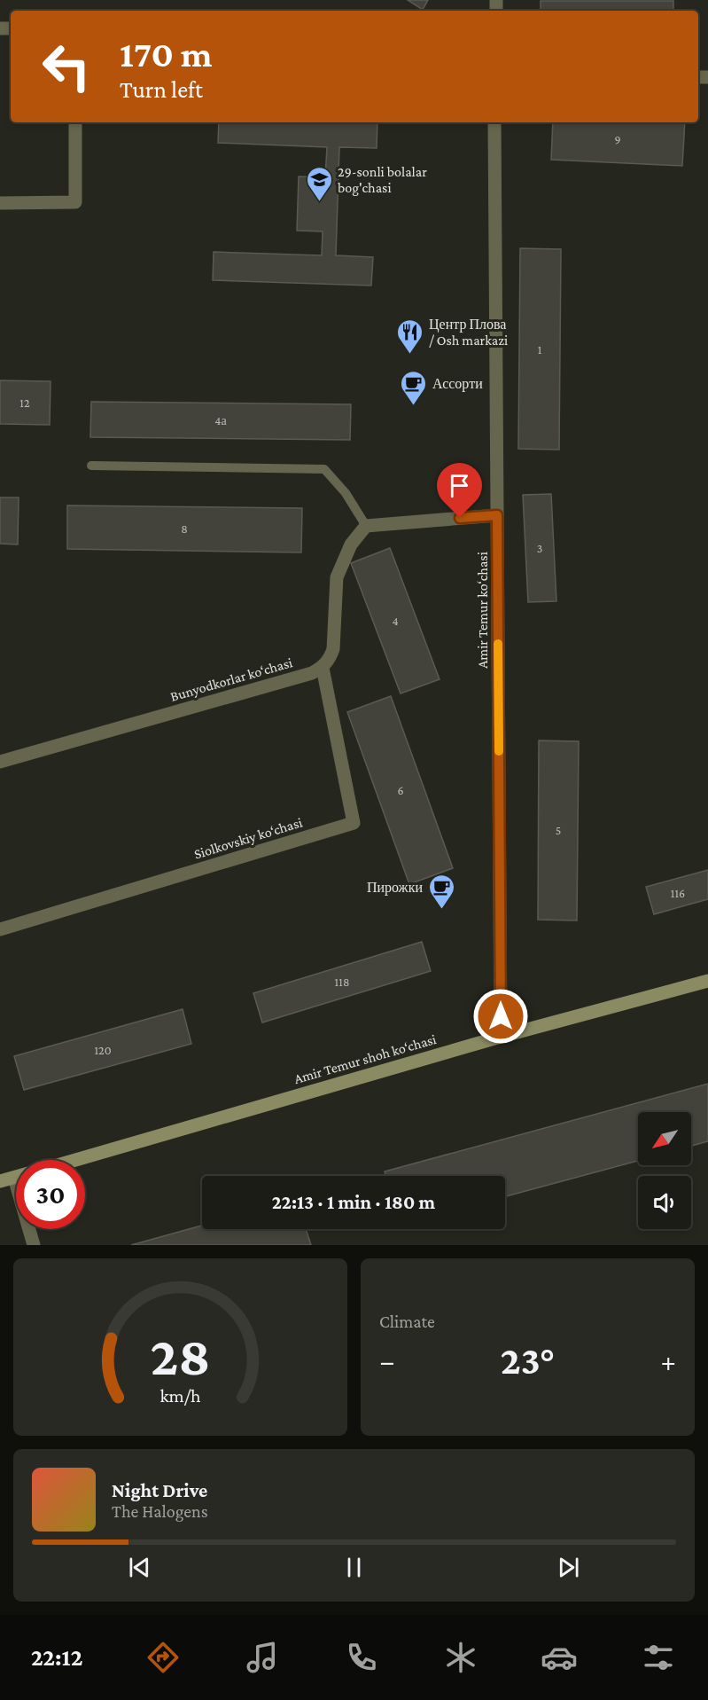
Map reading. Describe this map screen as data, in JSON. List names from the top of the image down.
{
  "streets": {
    "main road": ["Amir Temur shoh ko‘chasi"],
    "street": ["Amir Temur ko‘chasi", "Bunyodkorlar ko‘chasi", "Siolkovskiy ko‘chasi"]
  },
  "crossings": [
    ["Amir Temur ko‘chasi", "Amir Temur shoh ko‘chasi"],
    ["Bunyodkorlar ko‘chasi", "Siolkovskiy ko‘chasi"]
  ],
  "places": {
    "school or university": ["29-sonli bolalar bog'chasi"],
    "restaurant": ["Центр Плова / Osh markazi"],
    "cafe": ["Ассорти", "Пирожки"]
  },
  "house_numbers": [
    "9",
    "1",
    "12",
    "4а",
    "8",
    "3",
    "4",
    "6",
    "5",
    "116",
    "118",
    "120"
  ],
  "north": "bottom left",
  "page": {
    "turn": ["170 m", "Turn left"],
    "limit": "30",
    "trip": "22:13 · 1 min · 180 m",
    "tile": "Climate",
    "heat": ["−", "23°", "+"],
    "song": ["Night Drive", "The Halogens"],
    "tabs": "22:12",
    "gauge": ["28", "km/h"]
  }
}
